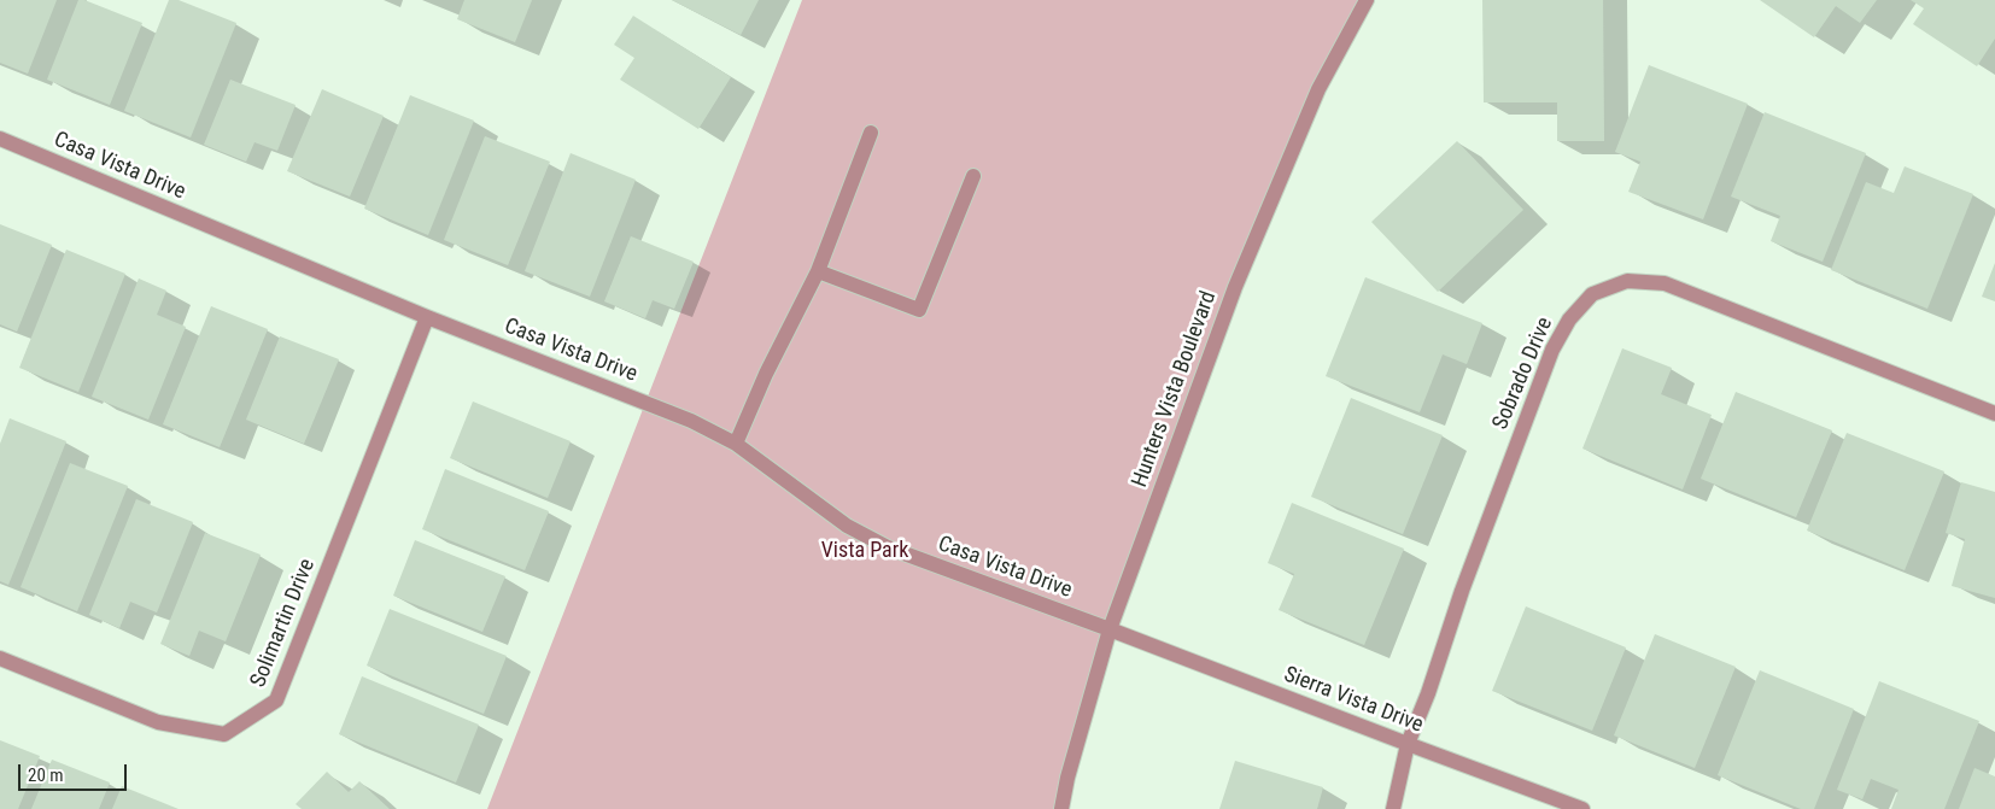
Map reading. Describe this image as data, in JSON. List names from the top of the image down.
{
  "streets": {
    "street": [
      "Casa Vista Drive",
      "Sobrado Drive",
      "Hunters Vista Boulevard",
      "Solimartin Drive",
      "Sierra Vista Drive"
    ]
  },
  "crossings": [
    ["Casa Vista Drive", "Hunters Vista Boulevard"],
    ["Casa Vista Drive", "Solimartin Drive"],
    ["Casa Vista Drive", "Sierra Vista Drive"],
    ["Sobrado Drive", "Sierra Vista Drive"],
    ["Hunters Vista Boulevard", "Sierra Vista Drive"]
  ],
  "parks": ["Vista Park"],
  "scale_bar": "20 m"
}
